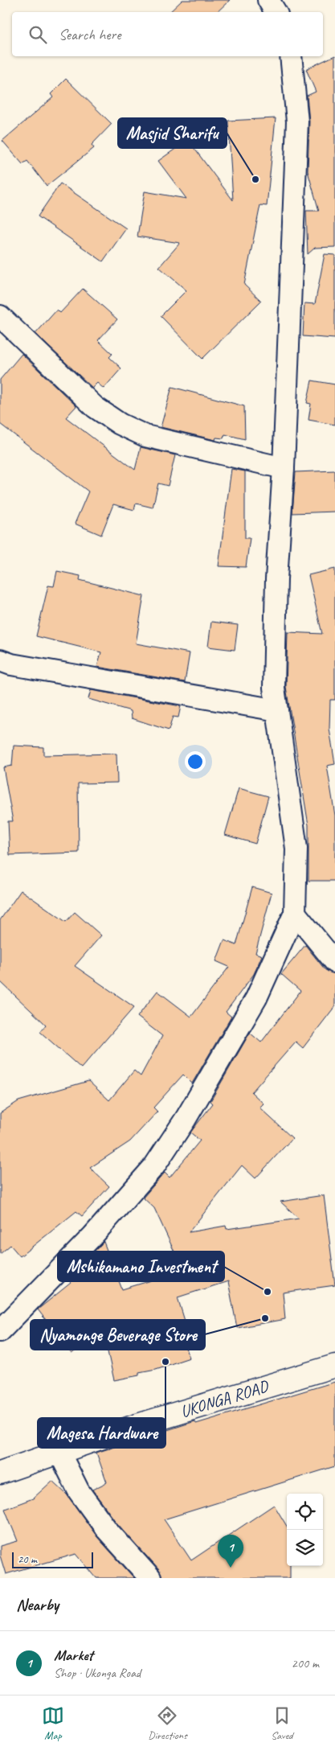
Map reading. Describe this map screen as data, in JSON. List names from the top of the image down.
{
  "streets": {
    "street": ["UKONGA ROAD"]
  },
  "places": [
    "Masjid Sharifu",
    "Mshikamano Investment",
    "Nyamonge Beverage Store",
    "Magesa Hardware"
  ],
  "scale_bar": "20 m",
  "page": {
    "search": "Search here",
    "pins": "1",
    "scale": "20 m",
    "heading": "Nearby",
    "list": [
      {
        "mark": "1",
        "name": "Market",
        "note": "Shop · Ukonga Road",
        "value": "200 m"
      }
    ],
    "nav": ["Map", "Directions", "Saved"]
  }
}
